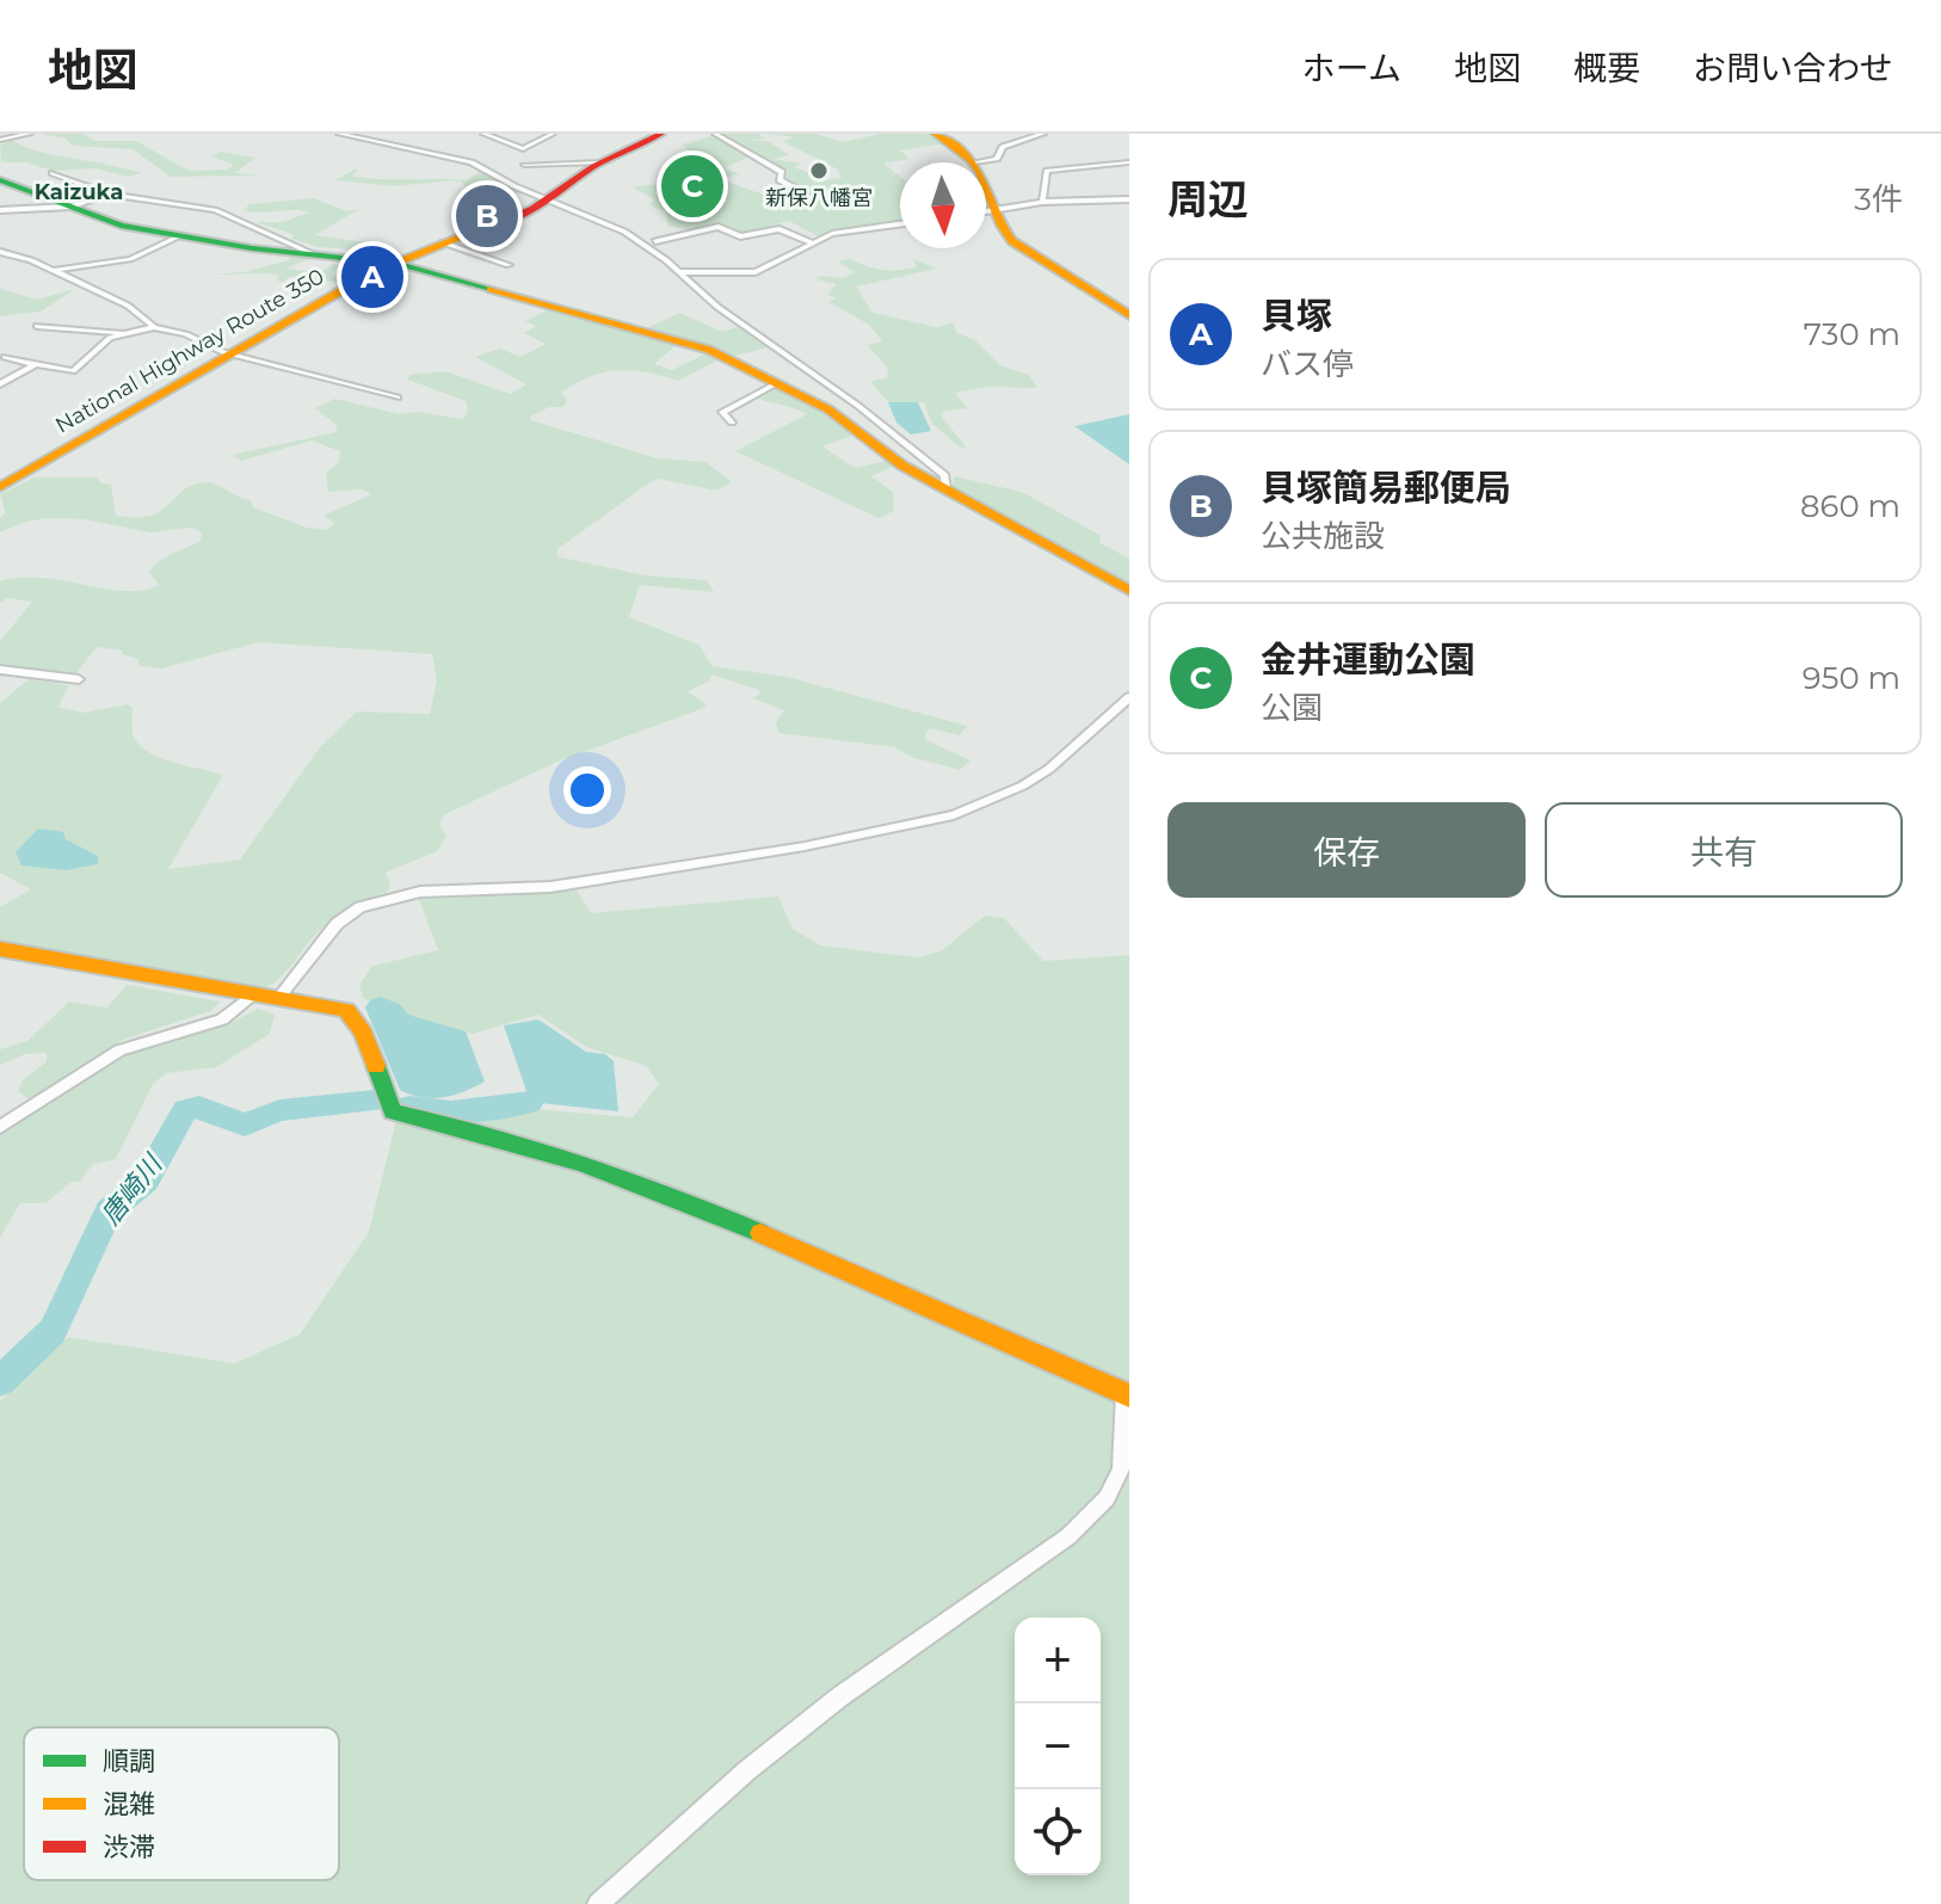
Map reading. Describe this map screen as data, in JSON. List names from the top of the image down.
{
  "streets": {
    "main road": ["National Highway Route 350"]
  },
  "districts": ["Kaizuka"],
  "water": ["唐崎川"],
  "places": ["新保八幡宮"],
  "legend": ["順調", "混雑", "渋滞"],
  "north": "bottom",
  "page": {
    "header": "地図",
    "nav": [
      "ホーム",
      "地図",
      "概要",
      "お問い合わせ"
    ],
    "heading": ["周辺", "3件"],
    "pins": ["C", "B", "A"],
    "list": [
      {
        "mark": "A",
        "name": "貝塚",
        "note": "バス停",
        "value": "730 m"
      },
      {
        "mark": "B",
        "name": "貝塚簡易郵便局",
        "note": "公共施設",
        "value": "860 m"
      },
      {
        "mark": "C",
        "name": "金井運動公園",
        "note": "公園",
        "value": "950 m"
      }
    ],
    "buttons": ["保存", "共有"],
    "map_buttons": ["+", "−"]
  }
}
